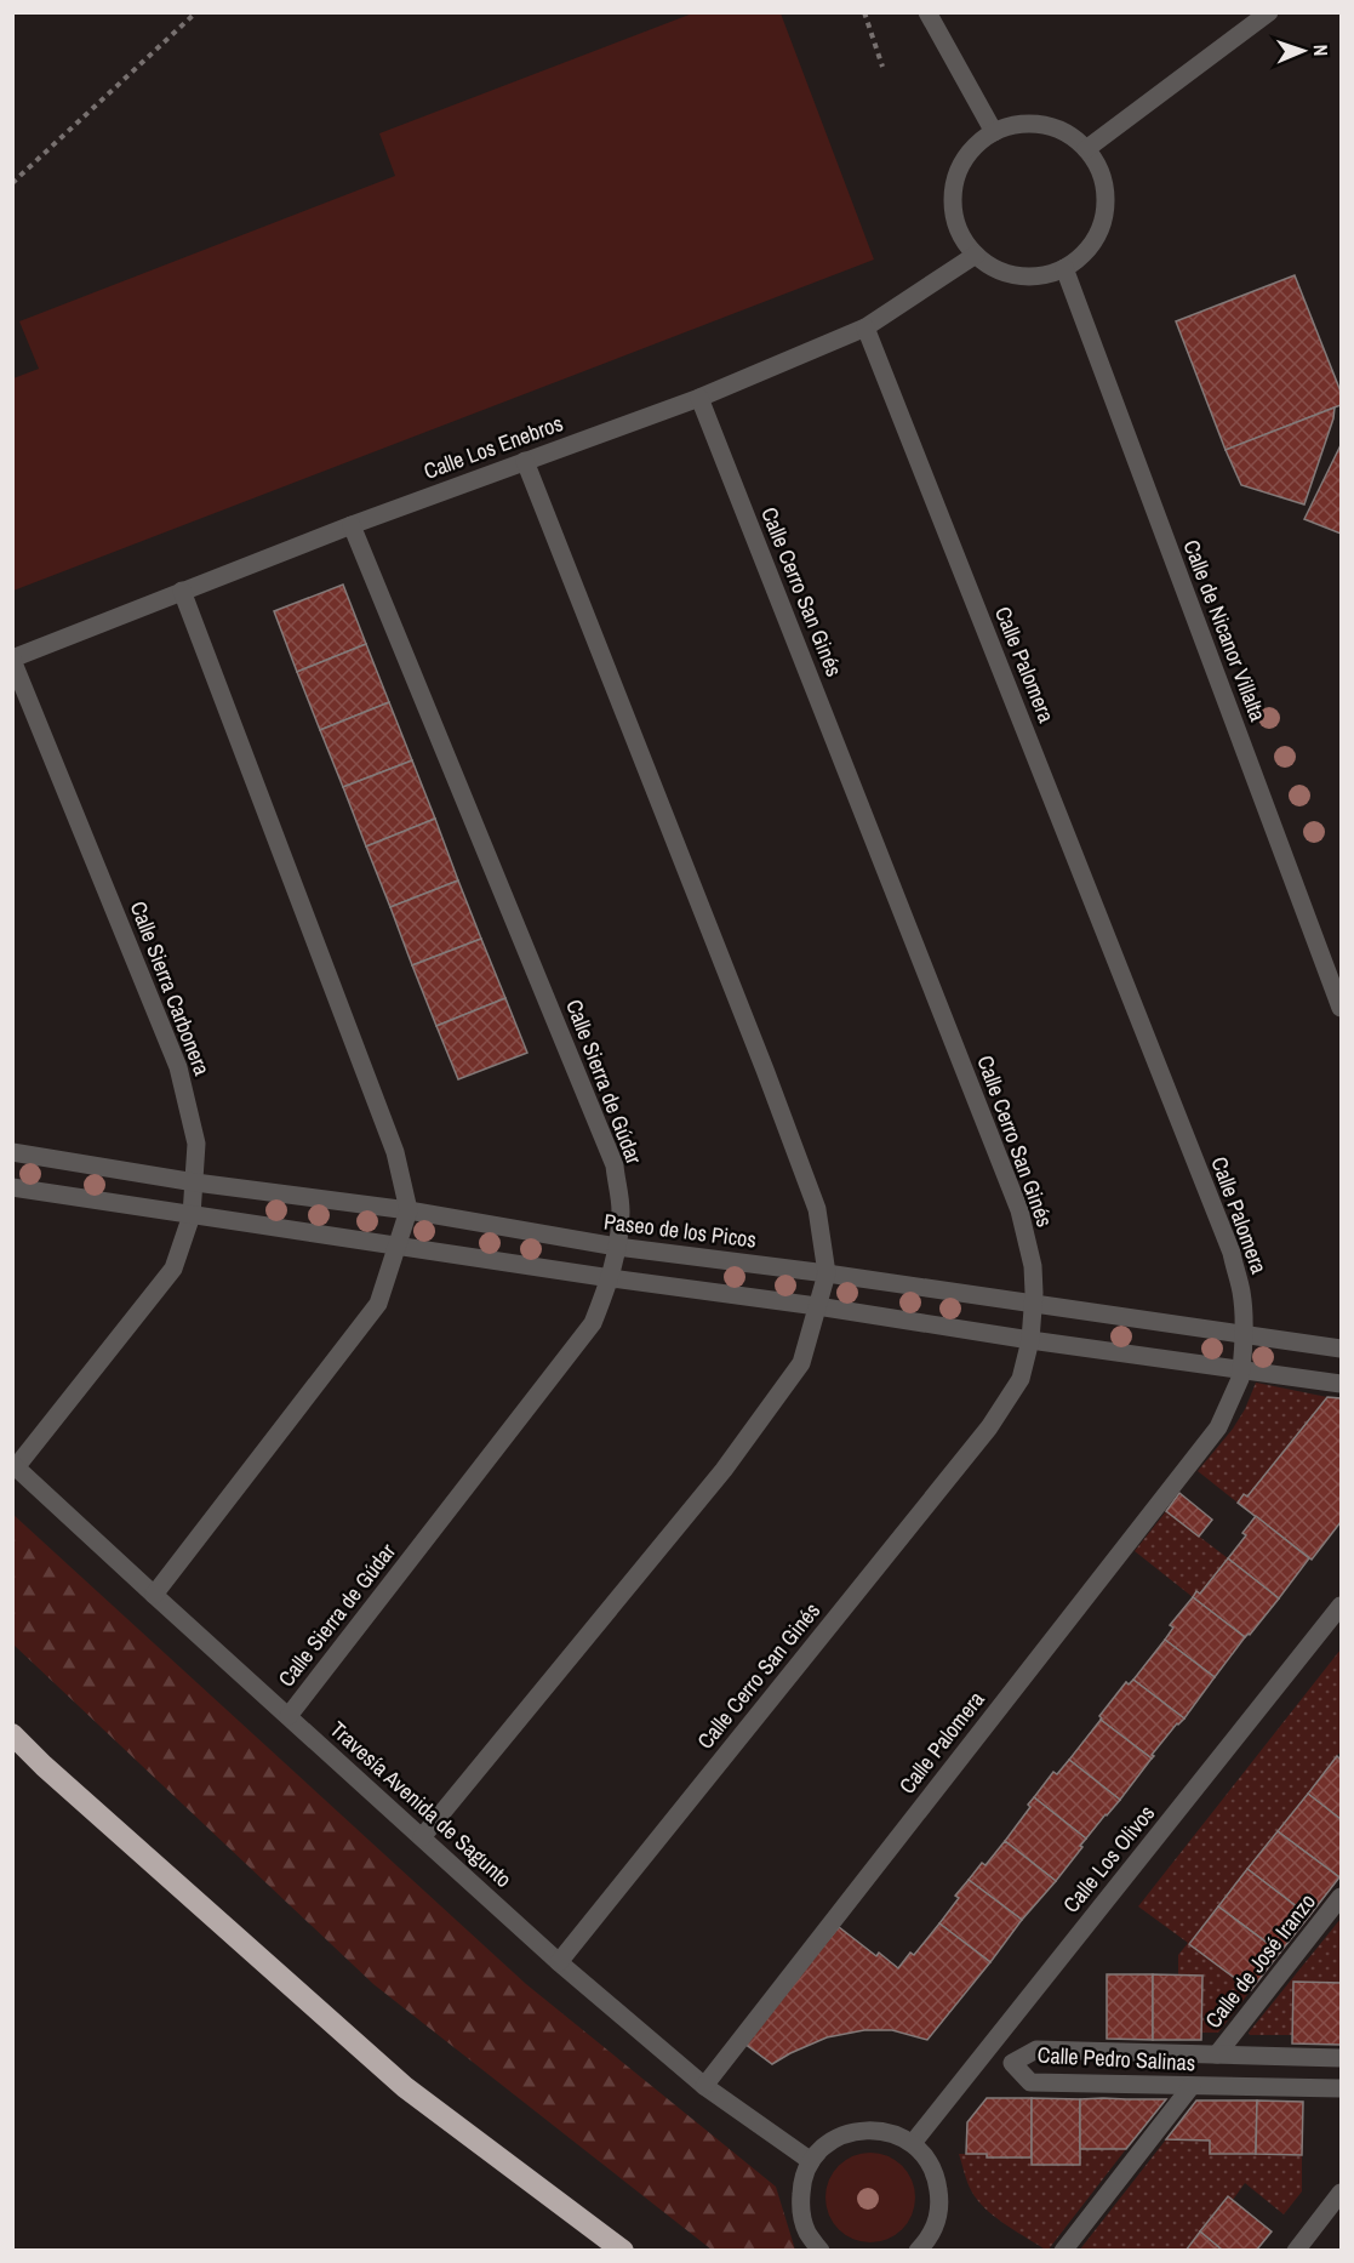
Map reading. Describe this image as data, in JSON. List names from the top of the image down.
{
  "streets": {
    "street": [
      "Calle Los Enebros",
      "Calle Cerro San Ginés",
      "Calle de Nicanor Villalta",
      "Calle Palomera",
      "Calle Sierra Carbonera",
      "Calle Sierra de Gúdar",
      "Paseo de los Picos",
      "Travesía Avenida de Sagunto",
      "Calle Los Olivos",
      "Calle de José Iranzo",
      "Calle Pedro Salinas"
    ]
  },
  "crossings": [
    ["Calle Los Enebros", "Calle Cerro San Ginés"],
    ["Calle Los Enebros", "Calle de Nicanor Villalta"],
    ["Calle Los Enebros", "Calle Palomera"],
    ["Calle Los Enebros", "Calle Sierra Carbonera"],
    ["Calle Los Enebros", "Calle Sierra de Gúdar"],
    ["Calle Cerro San Ginés", "Paseo de los Picos"],
    ["Calle Cerro San Ginés", "Travesía Avenida de Sagunto"],
    ["Calle Palomera", "Paseo de los Picos"],
    ["Calle Palomera", "Travesía Avenida de Sagunto"],
    ["Calle Sierra Carbonera", "Paseo de los Picos"],
    ["Calle Sierra Carbonera", "Travesía Avenida de Sagunto"],
    ["Calle Sierra de Gúdar", "Paseo de los Picos"],
    ["Calle Sierra de Gúdar", "Travesía Avenida de Sagunto"],
    ["Calle de José Iranzo", "Calle Pedro Salinas"]
  ],
  "north": "right"
}
